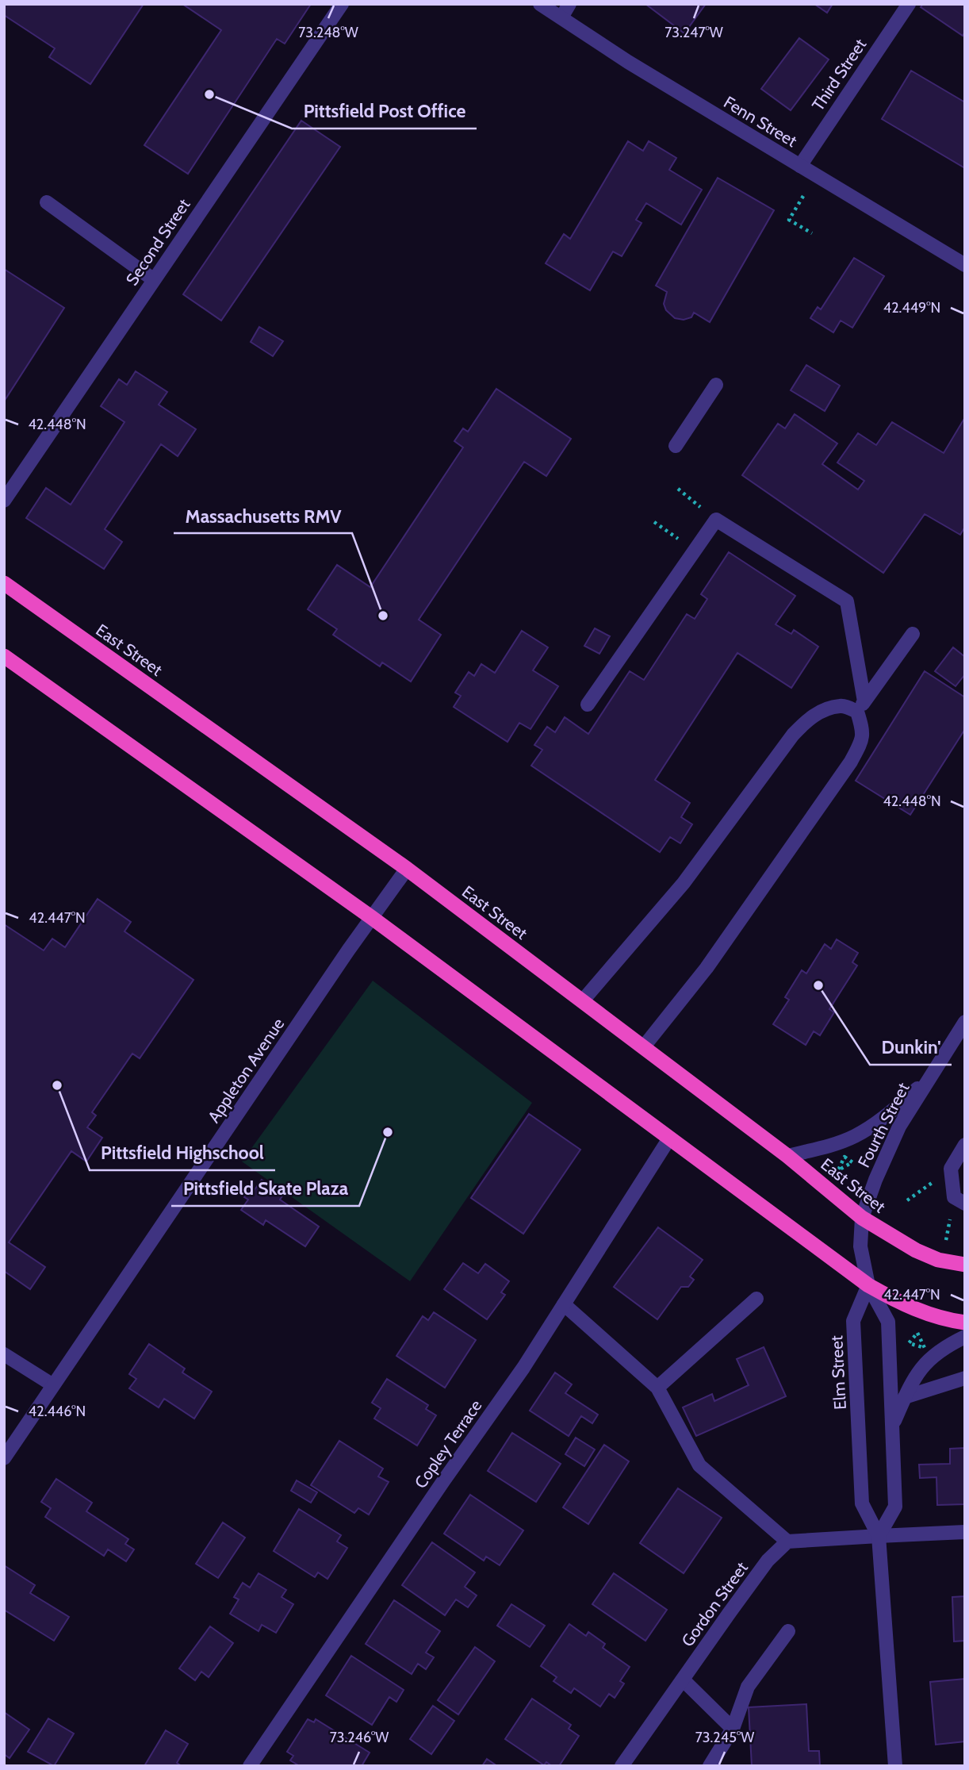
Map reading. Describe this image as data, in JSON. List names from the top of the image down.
{
  "streets": {
    "highway": ["East Street"],
    "street": [
      "Third Street",
      "Fenn Street",
      "Second Street",
      "Appleton Avenue",
      "Fourth Street",
      "Elm Street",
      "Copley Terrace",
      "Gordon Street"
    ]
  },
  "crossings": [
    ["Third Street", "Fenn Street"],
    ["East Street", "Appleton Avenue"],
    ["East Street", "Fourth Street"],
    ["Fourth Street", "Elm Street"]
  ],
  "places": [
    "Pittsfield Post Office",
    "Massachusetts RMV",
    "Dunkin'",
    "Pittsfield Highschool",
    "Pittsfield Skate Plaza"
  ],
  "coordinates": [
    "73.248°W",
    "73.247°W",
    "42.449°N",
    "42.448°N",
    "42.447°N",
    "42.446°N",
    "73.246°W",
    "73.245°W"
  ]
}
